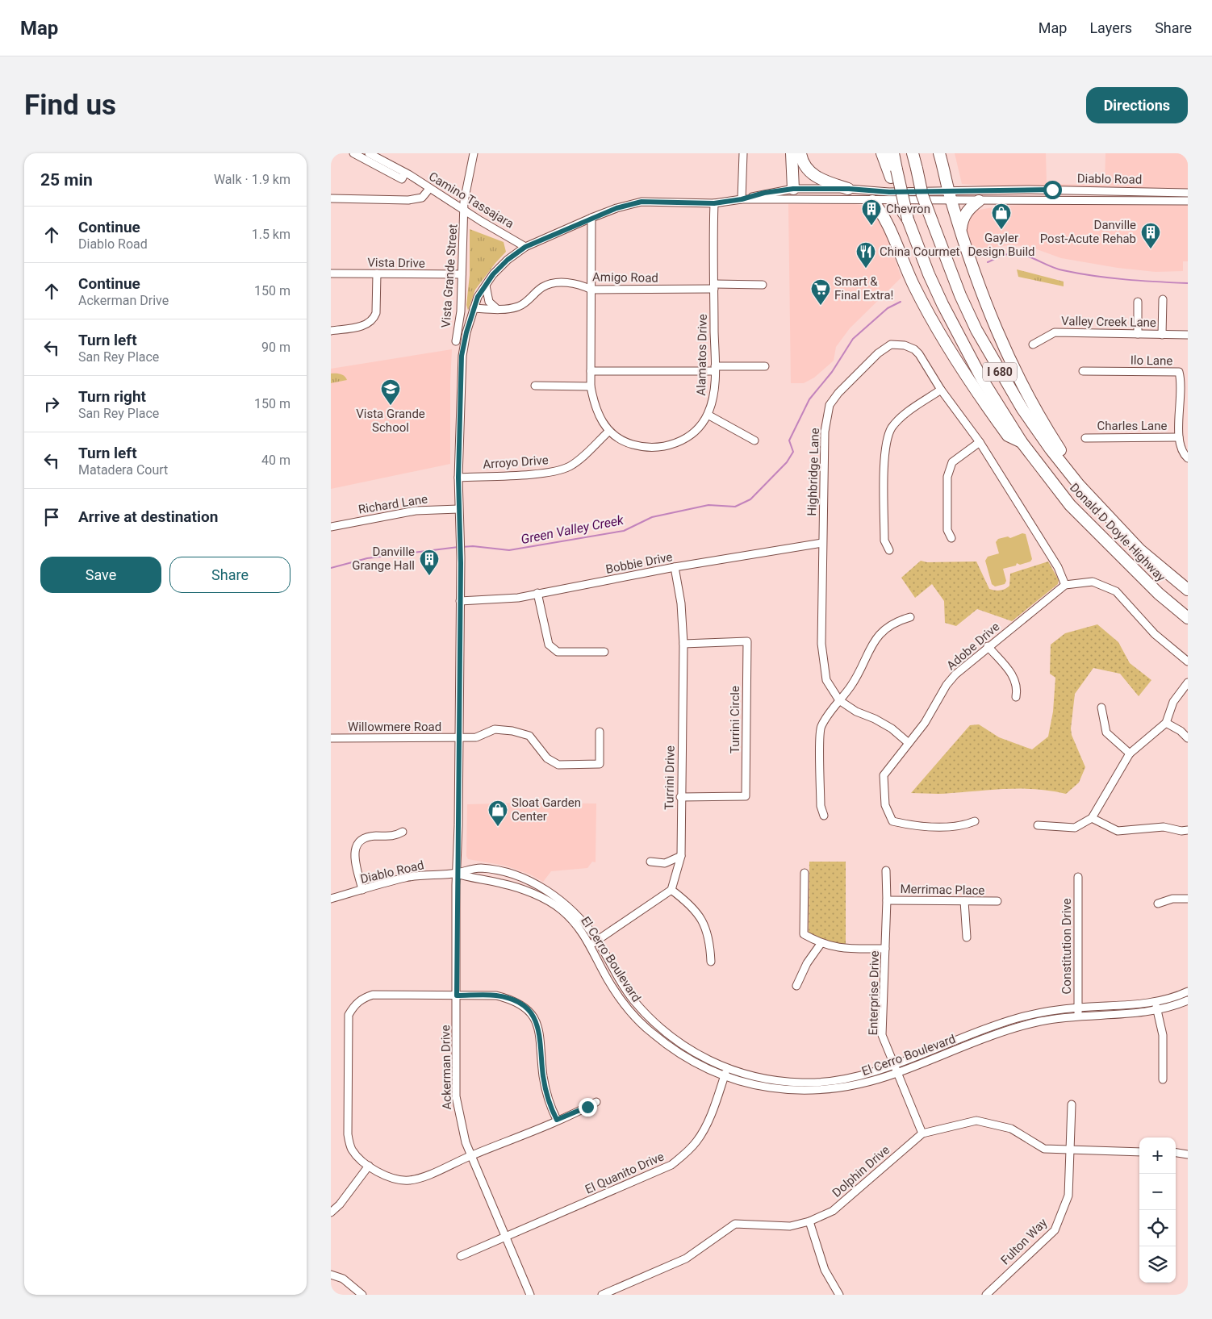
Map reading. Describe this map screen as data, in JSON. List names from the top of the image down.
{
  "streets": {
    "highway": ["I 680", "Donald D Doyle Highway"],
    "street": [
      "Diablo Road",
      "Camino Tassajara",
      "Vista Drive",
      "Vista Grande Street",
      "Amigo Road",
      "Valley Creek Lane",
      "Alamatos Drive",
      "Ilo Lane",
      "Charles Lane",
      "Arroyo Drive",
      "Highbridge Lane",
      "Richard Lane",
      "Bobbie Drive",
      "Adobe Drive",
      "Turrini Circle",
      "Willowmere Road",
      "Turrini Drive",
      "Merrimac Place",
      "Constitution Drive",
      "El Cerro Boulevard",
      "Enterprise Drive",
      "Ackerman Drive",
      "Dolphin Drive",
      "El Quanito Drive",
      "Fulton Way"
    ]
  },
  "crossings": [
    ["Diablo Road", "Camino Tassajara"],
    ["Diablo Road", "Amigo Road"],
    ["Diablo Road", "Alamatos Drive"],
    ["Diablo Road", "Arroyo Drive"],
    ["Diablo Road", "Richard Lane"],
    ["Diablo Road", "Bobbie Drive"],
    ["Diablo Road", "Willowmere Road"],
    ["Diablo Road", "El Cerro Boulevard"],
    ["Diablo Road", "Ackerman Drive"],
    ["Camino Tassajara", "Vista Grande Street"],
    ["Vista Drive", "Vista Grande Street"],
    ["Amigo Road", "Alamatos Drive"],
    ["Alamatos Drive", "Arroyo Drive"],
    ["Ilo Lane", "Charles Lane"],
    ["Highbridge Lane", "Bobbie Drive"],
    ["Highbridge Lane", "Adobe Drive"],
    ["Bobbie Drive", "Turrini Drive"],
    ["Turrini Circle", "Turrini Drive"],
    ["Merrimac Place", "Enterprise Drive"],
    ["Constitution Drive", "El Cerro Boulevard"],
    ["El Cerro Boulevard", "Enterprise Drive"],
    ["El Cerro Boulevard", "Ackerman Drive"],
    ["El Cerro Boulevard", "El Quanito Drive"],
    ["Enterprise Drive", "Dolphin Drive"],
    ["Ackerman Drive", "El Quanito Drive"],
    ["Dolphin Drive", "Fulton Way"]
  ],
  "water": ["Green Valley Creek"],
  "places": {
    "building": ["Chevron", "Danville Post-Acute Rehab", "Danville Grange Hall"],
    "shop": ["Gayler Design Build", "Sloat Garden Center"],
    "restaurant": ["China Courmet"],
    "supermarket": ["Smart & Final Extra!"],
    "school or university": ["Vista Grande School"]
  },
  "page": {
    "header": "Map",
    "nav": ["Map", "Layers", "Share"],
    "buttons": [
      "Directions",
      ["Save", "Share"]
    ],
    "title": "Find us",
    "heading": ["25 min", "Walk · 1.9 km"],
    "list": [
      ["Continue", "Diablo Road", "1.5 km"],
      ["Continue", "Ackerman Drive", "150 m"],
      ["Turn left", "San Rey Place", "90 m"],
      ["Turn right", "San Rey Place", "150 m"],
      ["Turn left", "Matadera Court", "40 m"],
      "Arrive at destination"
    ],
    "map_buttons": ["+", "−"]
  }
}
